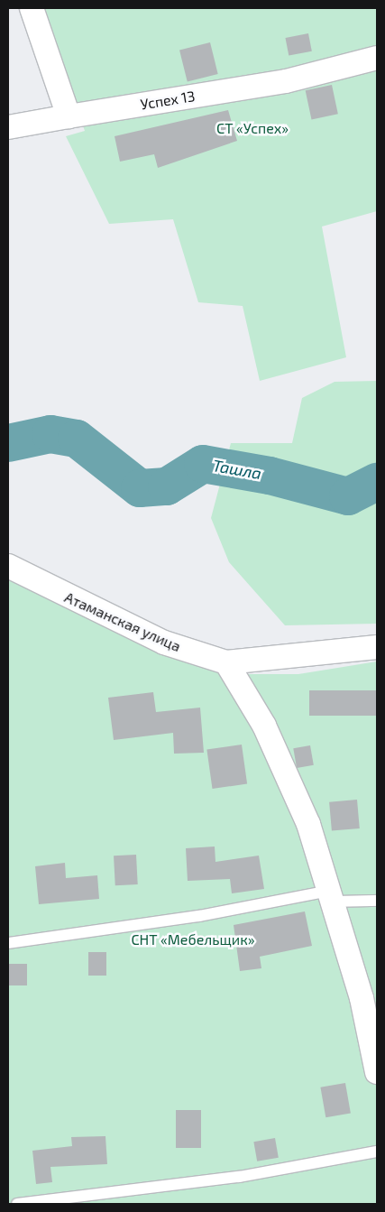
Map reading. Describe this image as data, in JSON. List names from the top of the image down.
{
  "streets": {
    "street": ["Успех 13", "Атаманская улица"]
  },
  "water": ["Ташла"],
  "parks": ["СТ «Успех»", "СНТ «Мебельщик»"]
}
